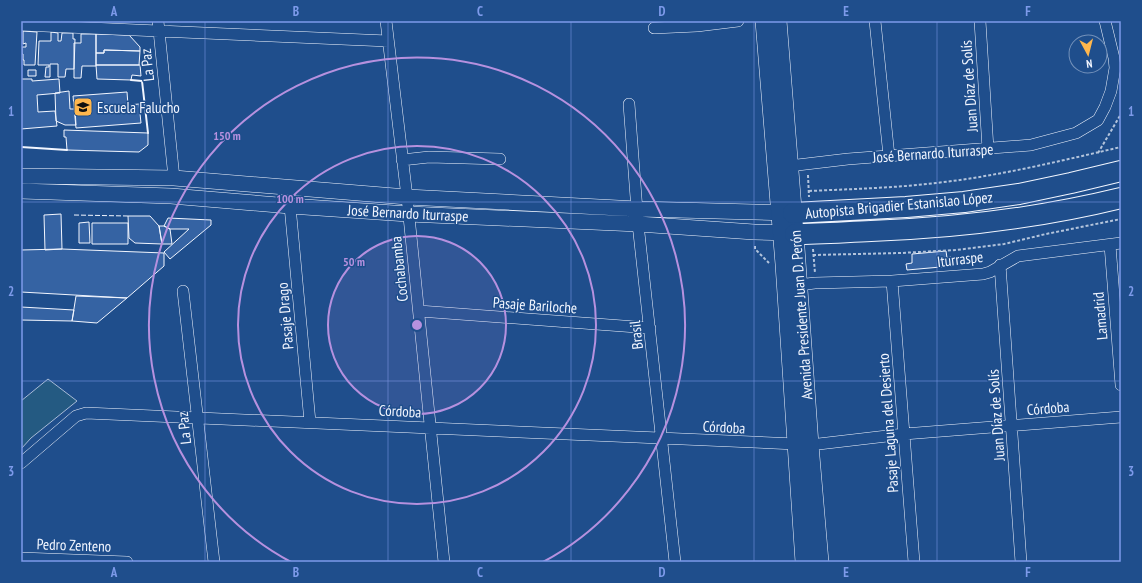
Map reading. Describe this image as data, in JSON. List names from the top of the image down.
{
  "streets": {
    "highway": ["Autopista Brigadier Estanislao López"],
    "main road": ["José Bernardo Iturraspe", "Avenida Presidente Juan D. Perón"],
    "street": [
      "La Paz",
      "Juan Díaz de Solís",
      "Iturraspe",
      "Cochabamba",
      "Pasaje Bariloche",
      "Pasaje Drago",
      "Lamadrid",
      "Brasil",
      "Córdoba",
      "Pasaje Laguna del Desierto",
      "Pedro Zenteno"
    ]
  },
  "crossings": [
    ["La Paz", "José Bernardo Iturraspe"],
    ["La Paz", "Córdoba"],
    ["Juan Díaz de Solís", "José Bernardo Iturraspe"],
    ["Juan Díaz de Solís", "Iturraspe"],
    ["Juan Díaz de Solís", "Córdoba"],
    ["José Bernardo Iturraspe", "Autopista Brigadier Estanislao López"],
    ["José Bernardo Iturraspe", "Cochabamba"],
    ["José Bernardo Iturraspe", "Avenida Presidente Juan D. Perón"],
    ["José Bernardo Iturraspe", "Pasaje Drago"],
    ["José Bernardo Iturraspe", "Brasil"],
    ["Autopista Brigadier Estanislao López", "Avenida Presidente Juan D. Perón"],
    ["Iturraspe", "Avenida Presidente Juan D. Perón"],
    ["Iturraspe", "Lamadrid"],
    ["Iturraspe", "Pasaje Laguna del Desierto"],
    ["Cochabamba", "Pasaje Bariloche"],
    ["Cochabamba", "Córdoba"],
    ["Pasaje Bariloche", "Brasil"],
    ["Avenida Presidente Juan D. Perón", "Córdoba"],
    ["Pasaje Drago", "Córdoba"],
    ["Brasil", "Córdoba"],
    ["Córdoba", "Pasaje Laguna del Desierto"]
  ],
  "places": {
    "school or university": ["Escuela Falucho"]
  },
  "north": "bottom",
  "grid": {
    "columns": [
      "A",
      "B",
      "C",
      "D",
      "E",
      "F"
    ],
    "rows": ["1", "2", "3"]
  },
  "rings": ["150 m", "100 m", "50 m"]
}
